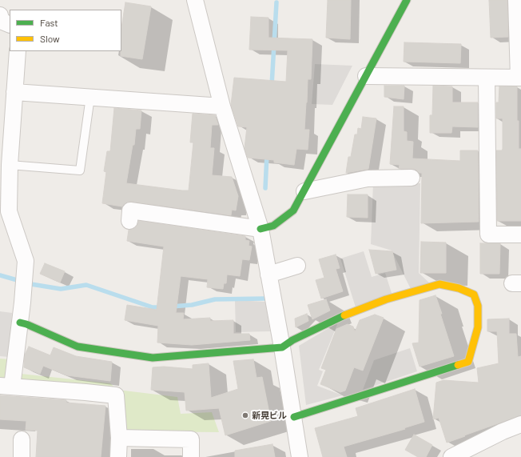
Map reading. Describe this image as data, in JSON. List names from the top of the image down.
{
  "places": ["新晃ビル"],
  "legend": ["Fast", "Slow"]
}
